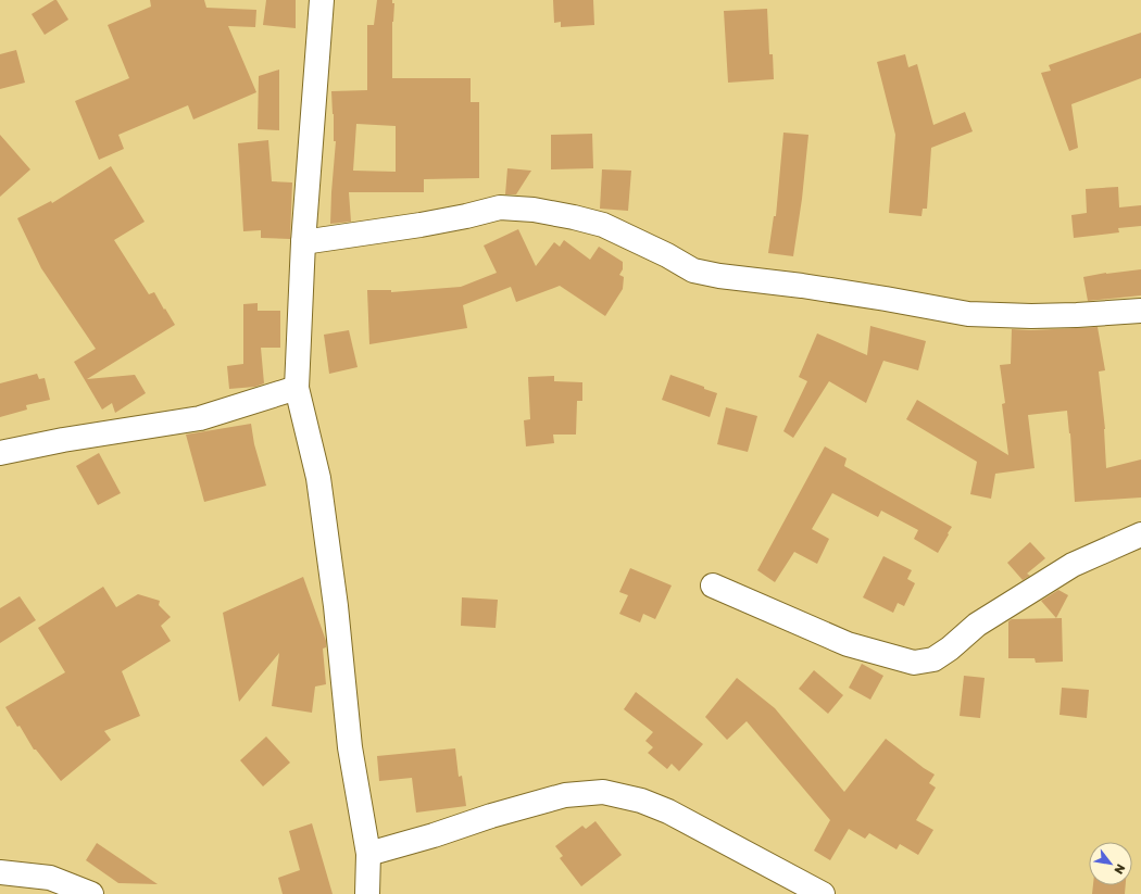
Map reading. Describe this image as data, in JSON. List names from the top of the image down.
{
  "north": "bottom right"
}
